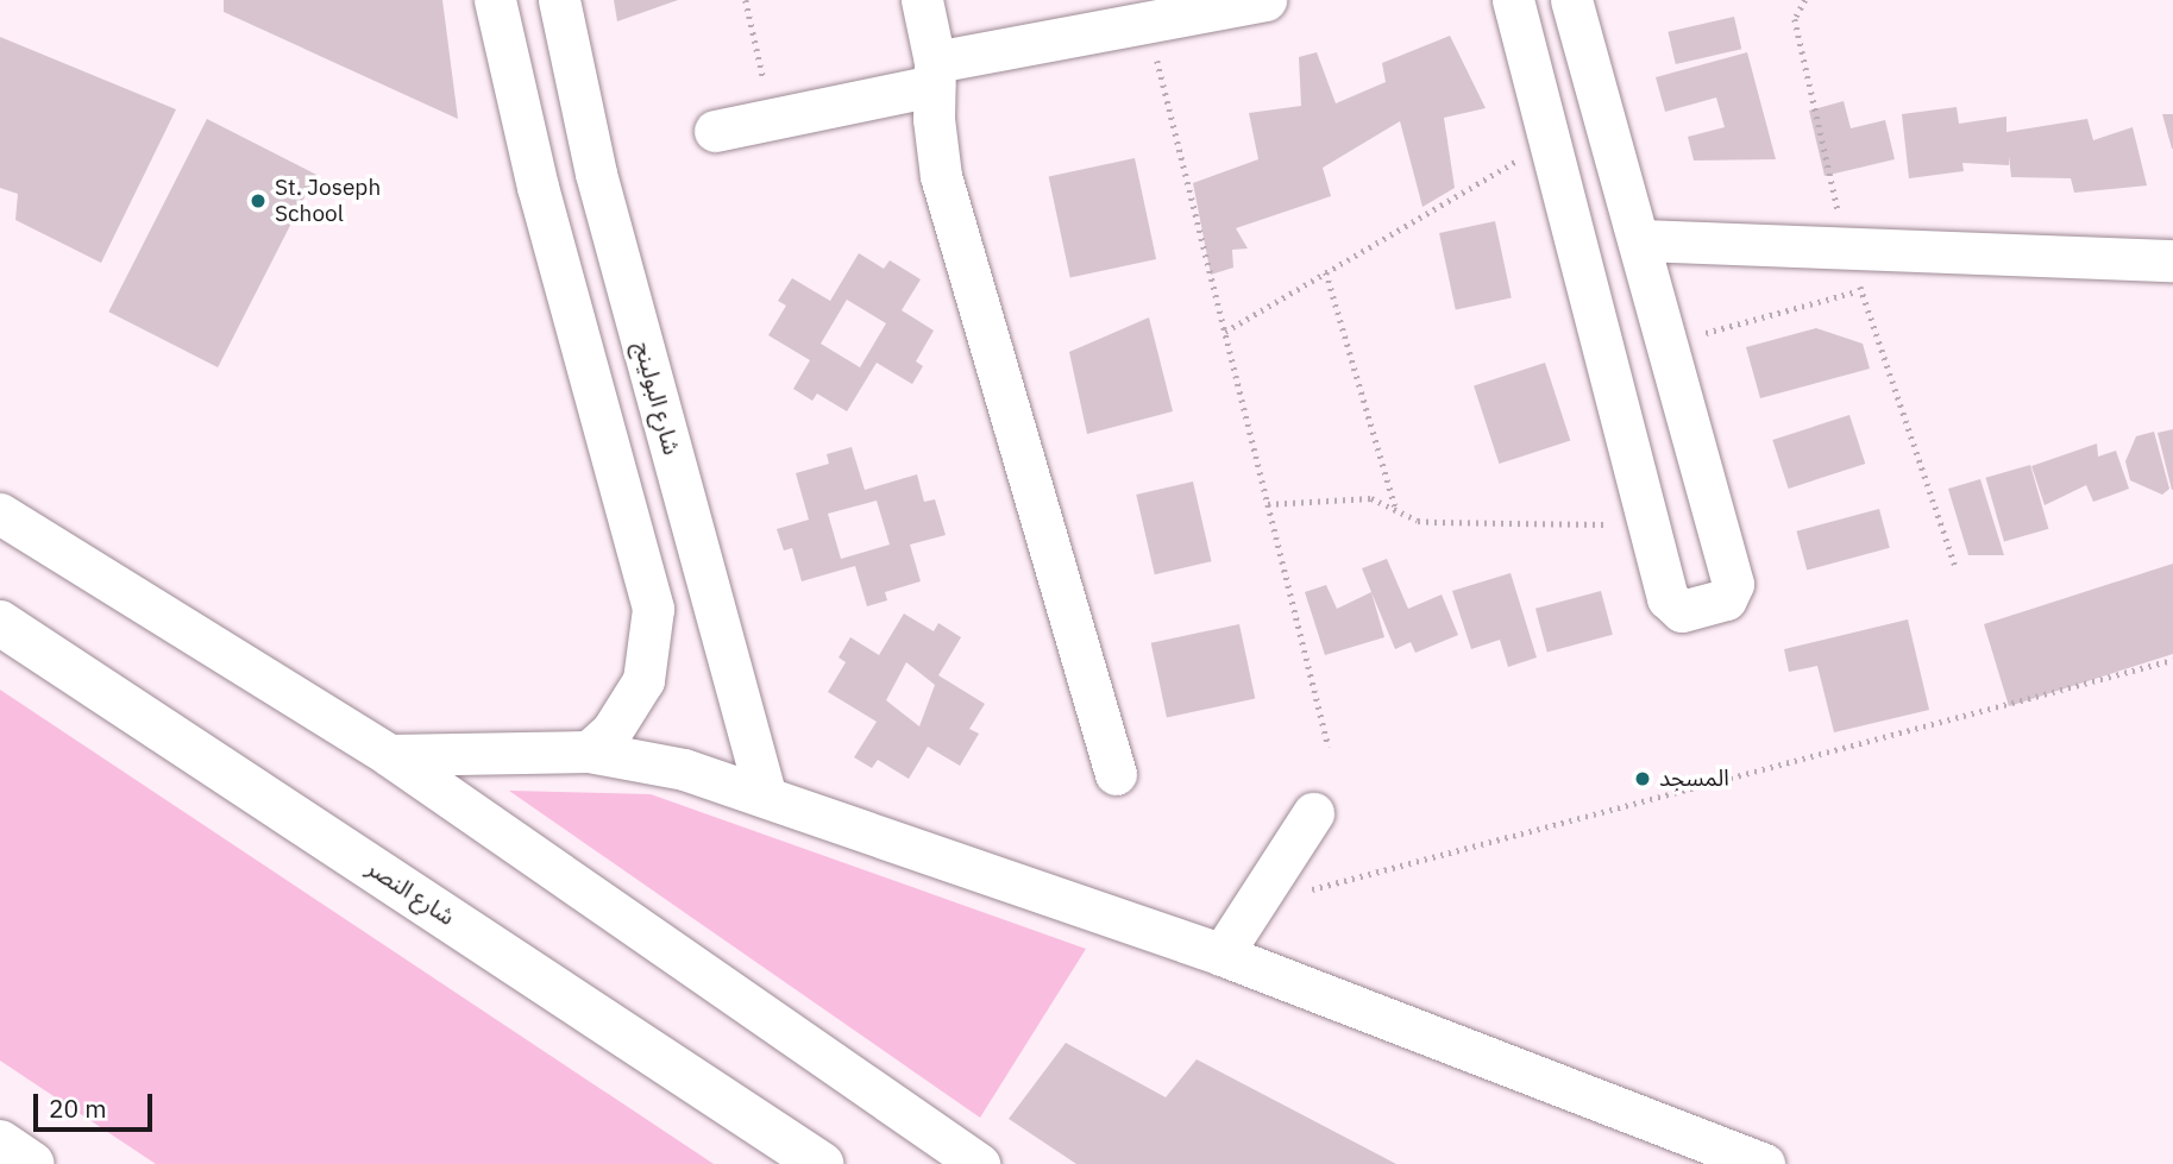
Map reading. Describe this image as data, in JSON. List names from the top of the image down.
{
  "streets": {
    "main road": ["شارع النصر"],
    "street": ["شارع البولينج"]
  },
  "places": ["St. Joseph School", "المسجد"],
  "scale_bar": "20 m"
}
